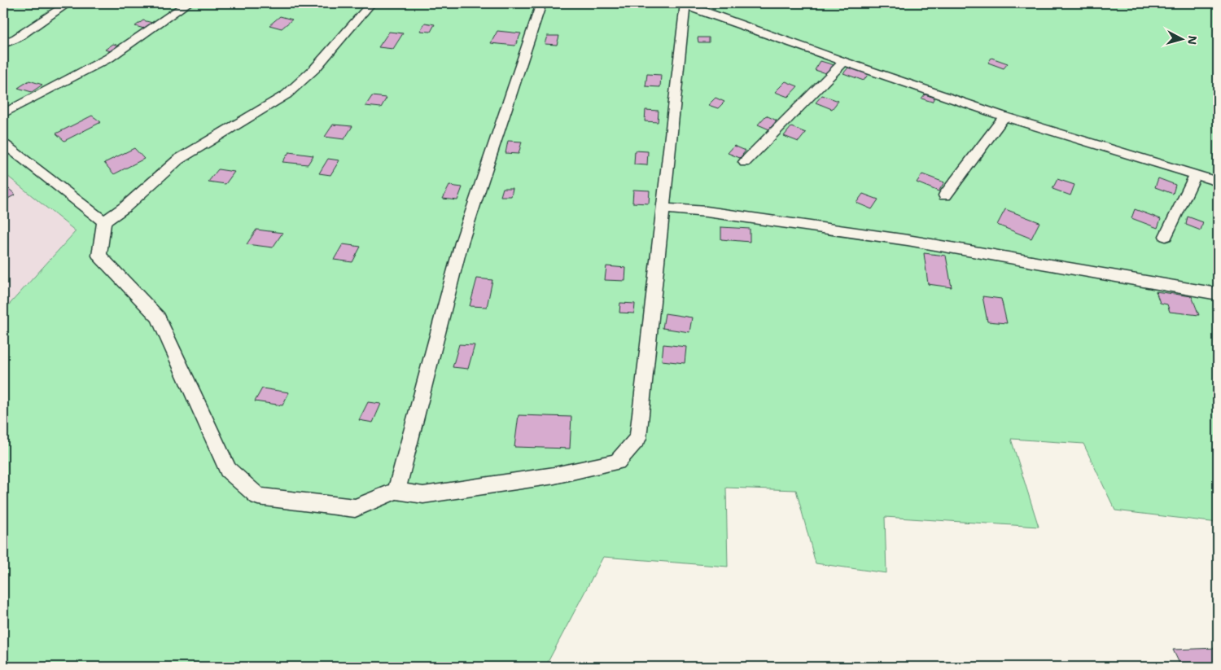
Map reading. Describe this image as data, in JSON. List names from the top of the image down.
{
  "north": "right"
}
